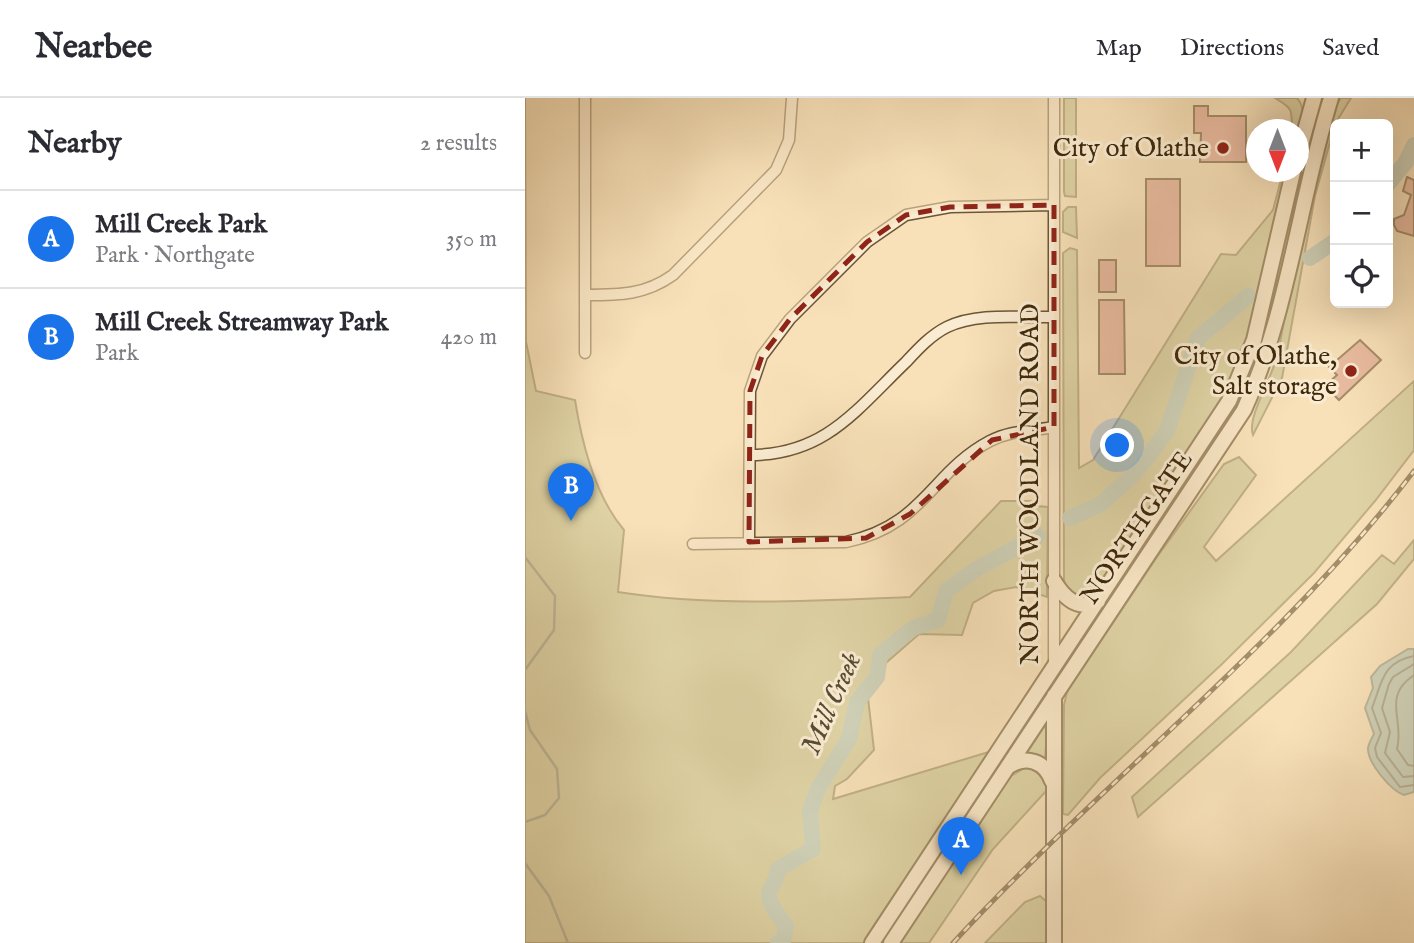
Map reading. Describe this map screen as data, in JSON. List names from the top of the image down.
{
  "streets": {
    "main road": ["NORTH WOODLAND ROAD", "NORTHGATE"]
  },
  "crossings": [
    ["NORTH WOODLAND ROAD", "NORTHGATE"]
  ],
  "water": ["Mill Creek"],
  "places": ["City of Olathe", "City of Olathe, Salt storage"],
  "north": "bottom",
  "page": {
    "header": "Nearbee",
    "nav": ["Map", "Directions", "Saved"],
    "heading": ["Nearby", "2 results"],
    "map_buttons": ["+", "−"],
    "list": [
      {
        "mark": "A",
        "name": "Mill Creek Park",
        "note": "Park · Northgate",
        "value": "350 m"
      },
      {
        "mark": "B",
        "name": "Mill Creek Streamway Park",
        "note": "Park",
        "value": "420 m"
      }
    ],
    "pins": ["B", "A"]
  }
}
